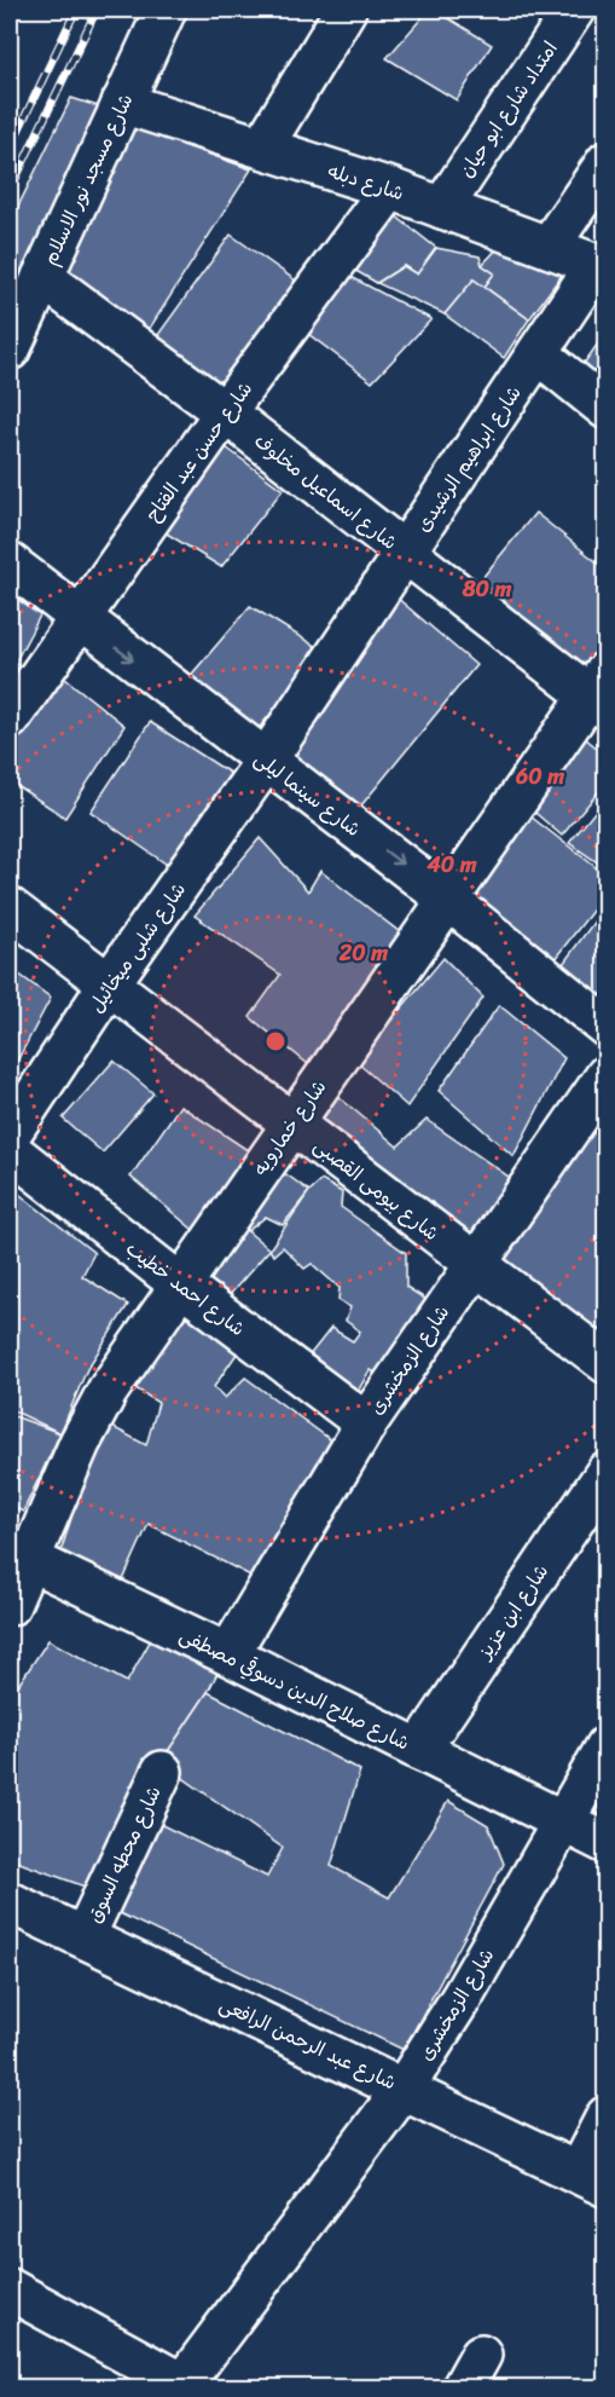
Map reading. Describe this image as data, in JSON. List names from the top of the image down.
{
  "streets": {
    "street": [
      "امتداد شارع ابو حيان",
      "شارع مسجد نور الاسلام",
      "شارع دبله",
      "شارع حسن عبد الفتاح",
      "شارع ابراهيم الرشيدى",
      "شارع اسماعيل مخلوف",
      "شارع سينما ليلى",
      "شارع شلبى ميخائيل",
      "شارع خمارويه",
      "شارع بيومى القصبى",
      "شارع احمد خطيب",
      "شارع الزمخشرى",
      "شارع ابن عزيز",
      "شارع صلاح الدين دسوقي مصطفى",
      "شارع محطه السوق",
      "شارع عبد الرحمن الرافعى"
    ]
  },
  "crossings": [
    ["امتداد شارع ابو حيان", "شارع دبله"],
    ["شارع مسجد نور الاسلام", "شارع دبله"],
    ["شارع مسجد نور الاسلام", "شارع اسماعيل مخلوف"],
    ["شارع دبله", "شارع حسن عبد الفتاح"],
    ["شارع دبله", "شارع ابراهيم الرشيدى"],
    ["شارع حسن عبد الفتاح", "شارع اسماعيل مخلوف"],
    ["شارع حسن عبد الفتاح", "شارع سينما ليلى"],
    ["شارع ابراهيم الرشيدى", "شارع اسماعيل مخلوف"],
    ["شارع ابراهيم الرشيدى", "شارع سينما ليلى"],
    ["شارع ابراهيم الرشيدى", "شارع شلبى ميخائيل"],
    ["شارع اسماعيل مخلوف", "شارع خمارويه"],
    ["شارع سينما ليلى", "شارع شلبى ميخائيل"],
    ["شارع سينما ليلى", "شارع خمارويه"],
    ["شارع شلبى ميخائيل", "شارع بيومى القصبى"],
    ["شارع خمارويه", "شارع بيومى القصبى"],
    ["شارع خمارويه", "شارع احمد خطيب"],
    ["شارع خمارويه", "شارع صلاح الدين دسوقي مصطفى"],
    ["شارع بيومى القصبى", "شارع الزمخشرى"],
    ["شارع احمد خطيب", "شارع الزمخشرى"],
    ["شارع الزمخشرى", "شارع صلاح الدين دسوقي مصطفى"],
    ["شارع الزمخشرى", "شارع عبد الرحمن الرافعى"],
    ["شارع ابن عزيز", "شارع صلاح الدين دسوقي مصطفى"],
    ["شارع محطه السوق", "شارع عبد الرحمن الرافعى"]
  ],
  "one_way": ["شارع سينما ليلى"],
  "rings": [
    "80 m",
    "60 m",
    "40 m",
    "20 m"
  ]
}
